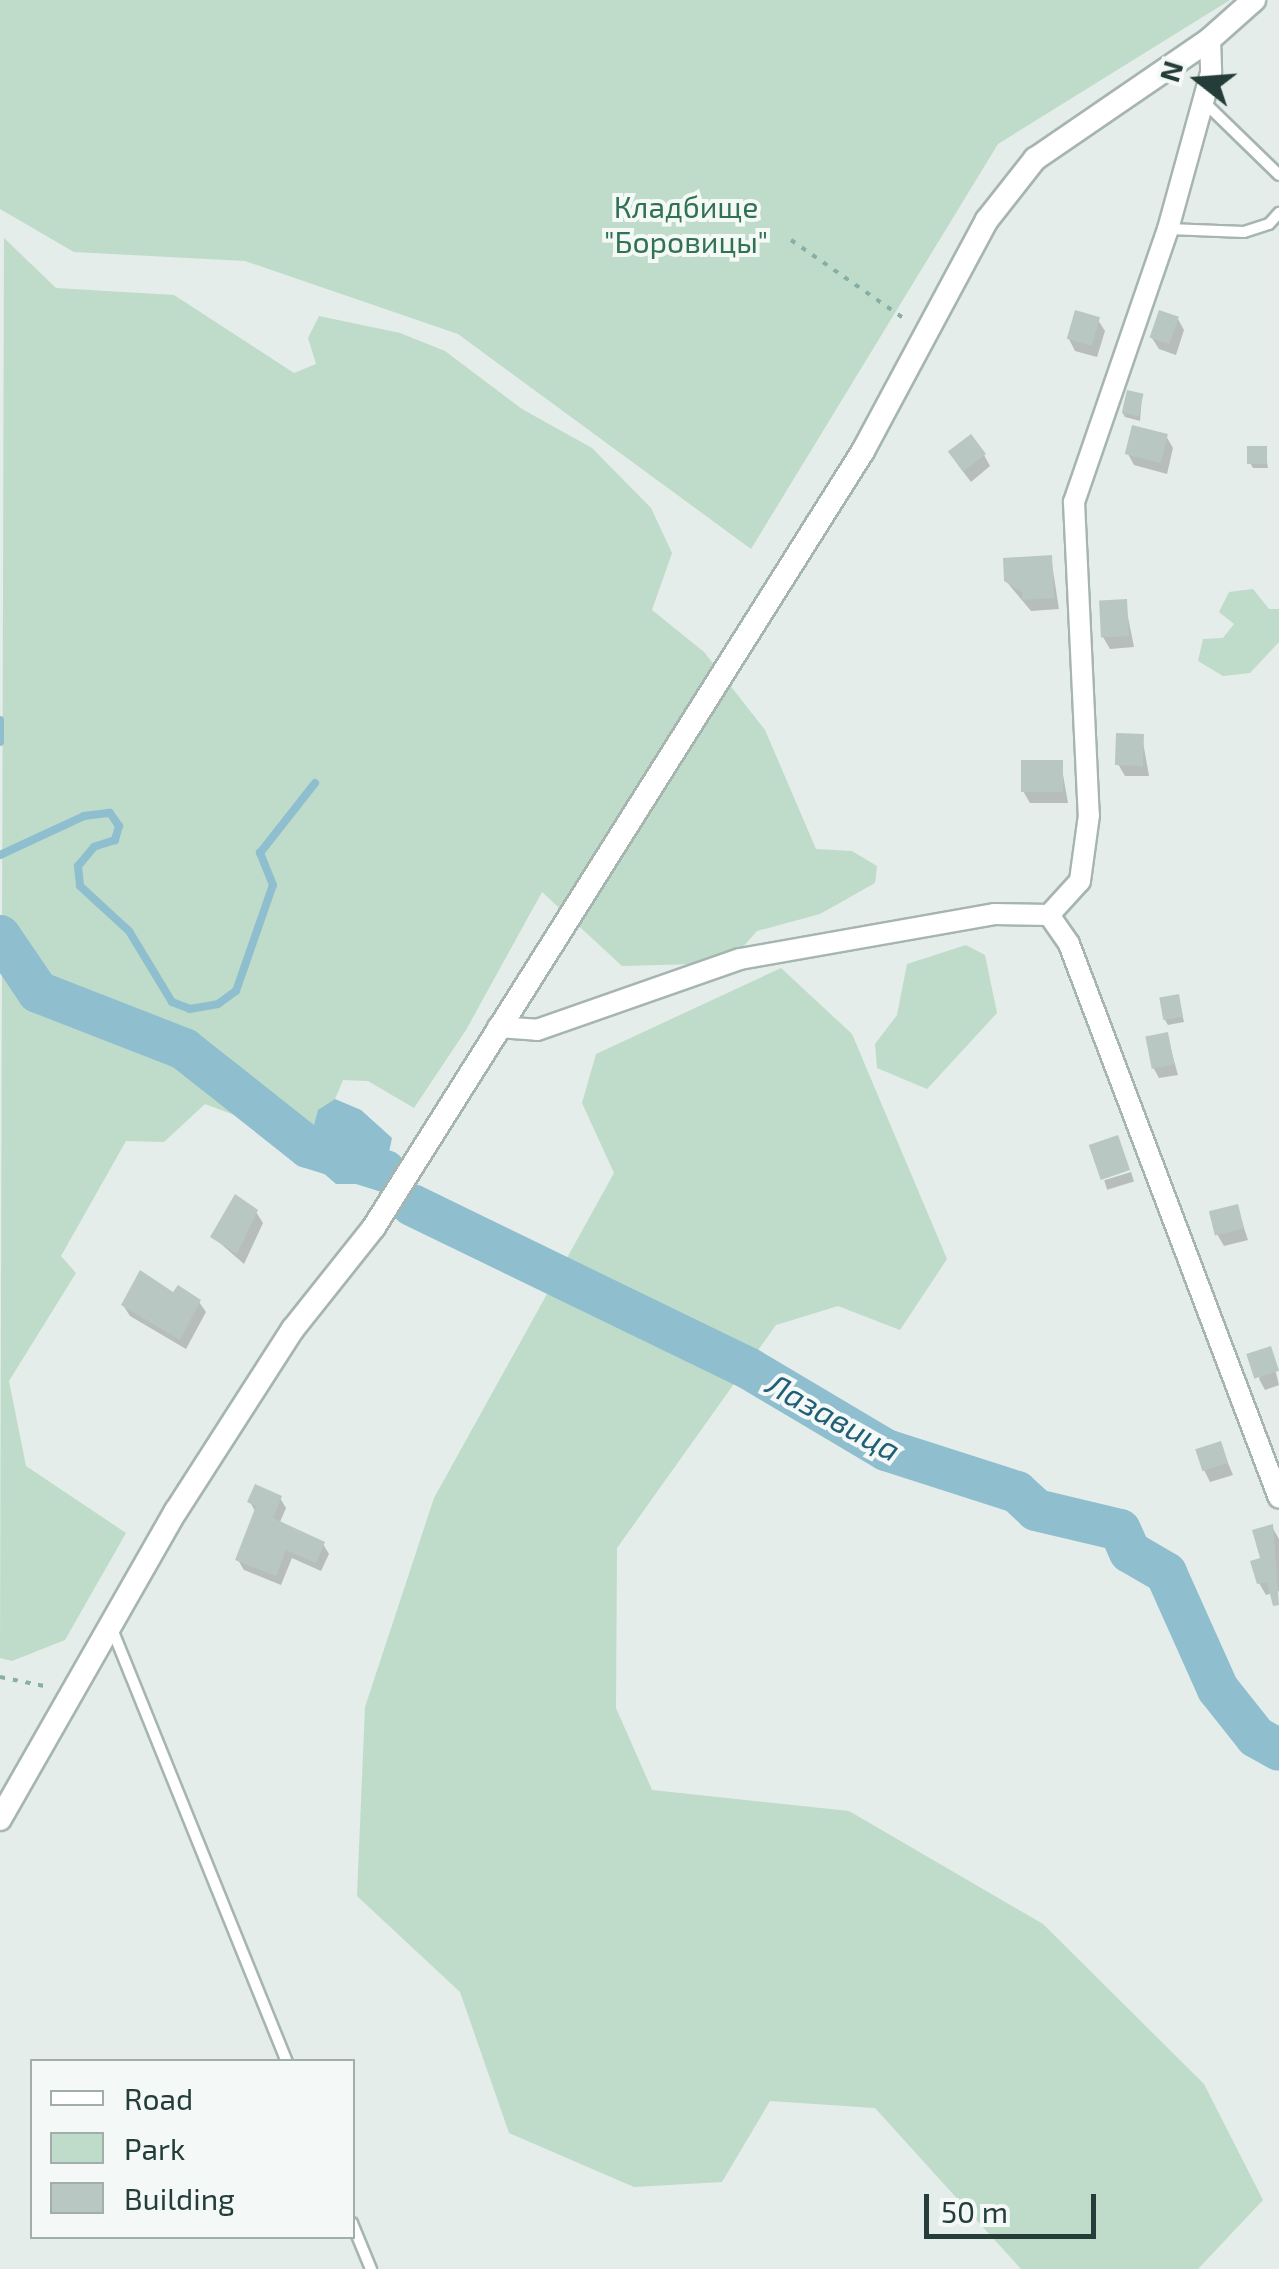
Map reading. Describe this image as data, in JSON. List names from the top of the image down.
{
  "water": ["Лазавица"],
  "parks": ["Кладбище \"Боровицы\""],
  "legend": ["Road", "Park", "Building"],
  "scale_bar": "50 m",
  "north": "left"
}
